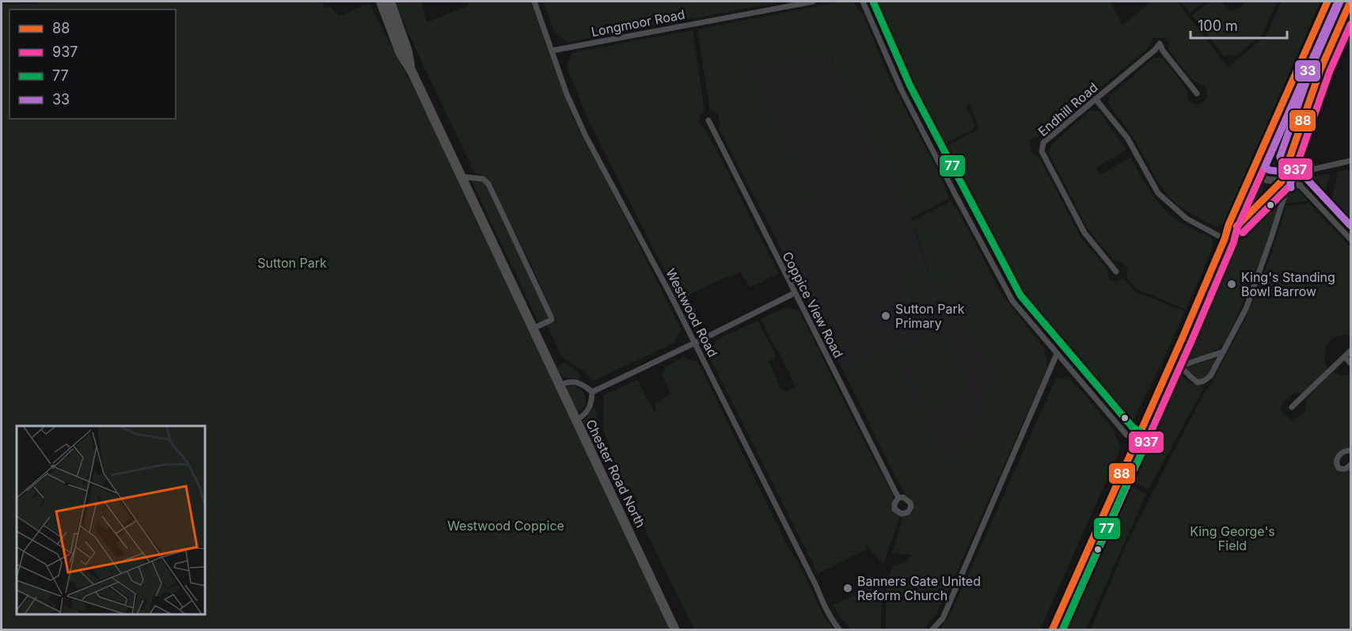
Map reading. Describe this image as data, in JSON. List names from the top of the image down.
{
  "streets": {
    "highway": ["Chester Road North"],
    "street": [
      "Longmoor Road",
      "Endhill Road",
      "Coppice View Road",
      "Westwood Road"
    ]
  },
  "crossings": [
    ["Longmoor Road", "Westwood Road"]
  ],
  "parks": ["Sutton Park", "Westwood Coppice", "King George's Field"],
  "places": ["King's Standing Bowl Barrow", "Sutton Park Primary", "Banners Gate United Reform Church"],
  "lines": [
    "transit line 88",
    "transit line 77",
    "transit line 33",
    "transit line 937"
  ],
  "legend": [
    "88",
    "937",
    "77",
    "33"
  ],
  "scale_bar": "100 m"
}
